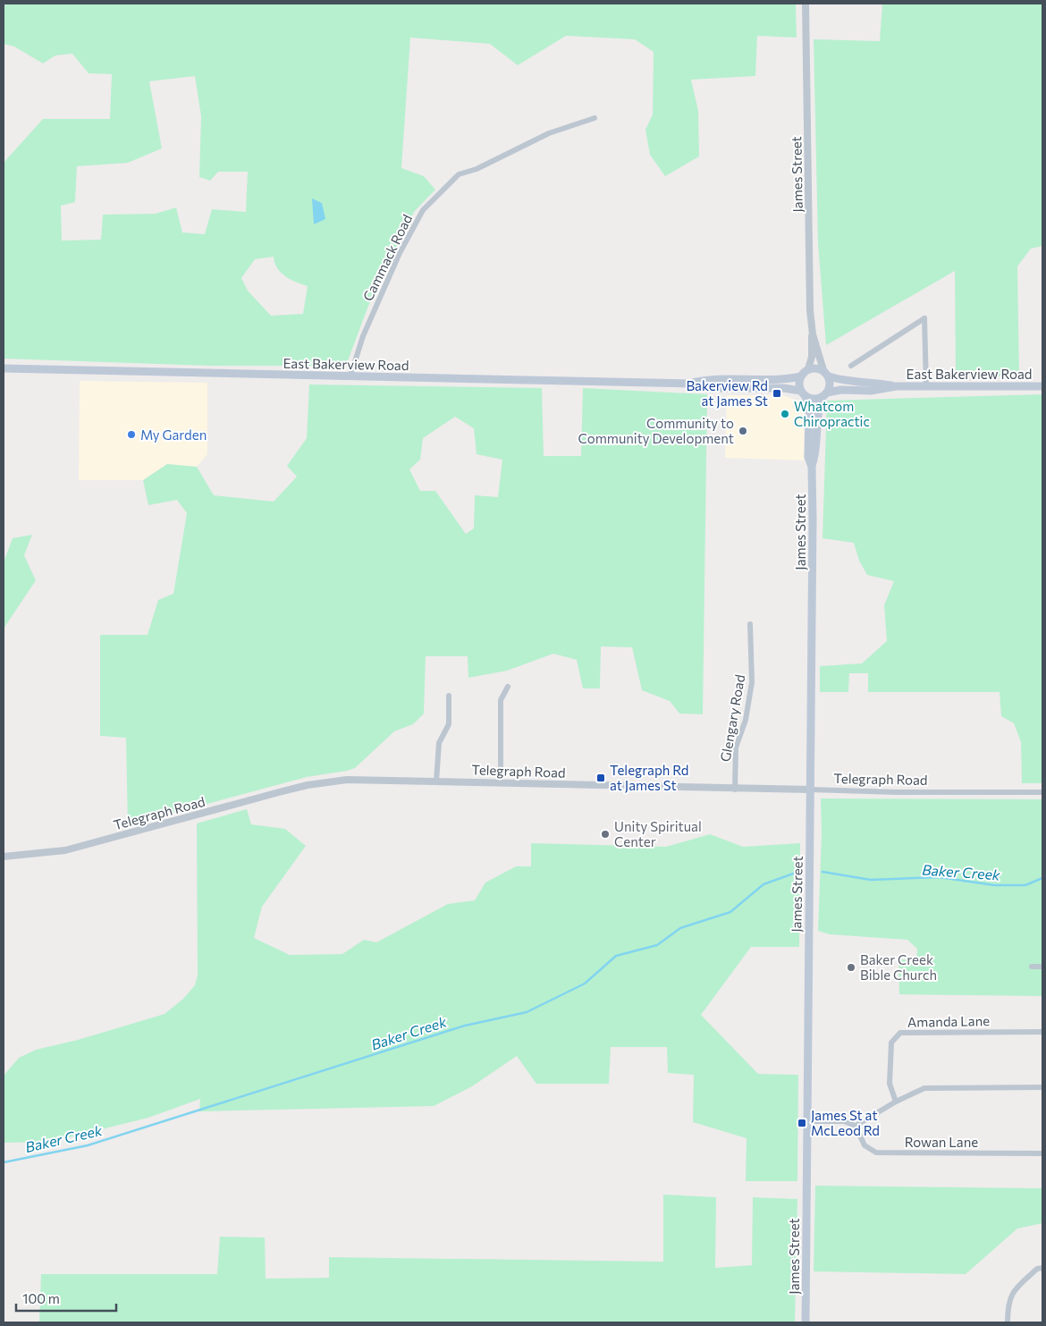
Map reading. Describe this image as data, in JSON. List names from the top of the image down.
{
  "streets": {
    "main road": ["James Street", "East Bakerview Road"],
    "street": [
      "Cammack Road",
      "Glengary Road",
      "Telegraph Road",
      "Amanda Lane",
      "Rowan Lane"
    ]
  },
  "crossings": [
    ["James Street", "East Bakerview Road"],
    ["James Street", "Telegraph Road"],
    ["Cammack Road", "East Bakerview Road"],
    ["Glengary Road", "Telegraph Road"]
  ],
  "water": ["Baker Creek"],
  "places": {
    "transit": ["Bakerview Rd at James St", "Telegraph Rd at James St", "James St at McLeod Rd"],
    "other": [
      "Whatcom Chiropractic",
      "Community to Community Development",
      "My Garden",
      "Unity Spiritual Center",
      "Baker Creek Bible Church"
    ]
  },
  "scale_bar": "100 m"
}
